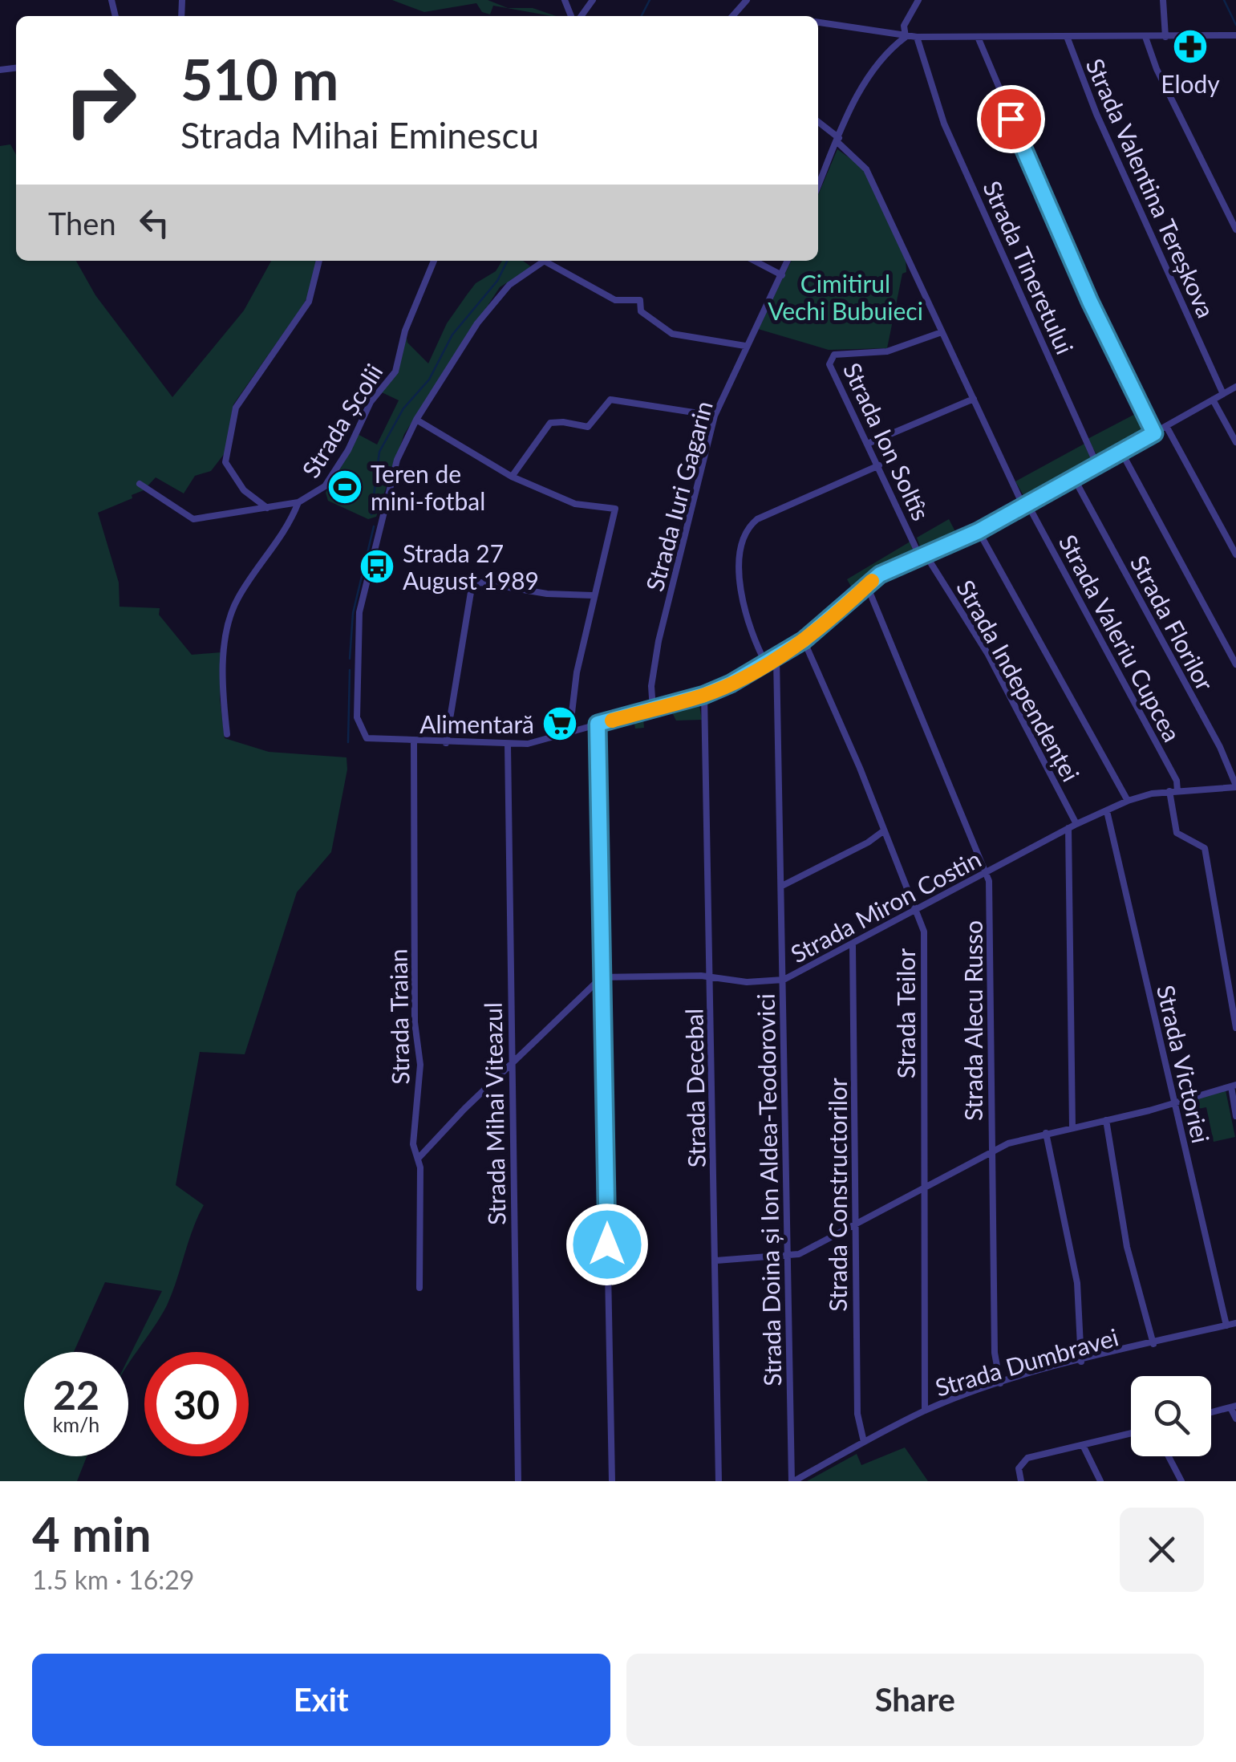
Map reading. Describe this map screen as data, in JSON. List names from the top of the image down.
{
  "streets": {
    "street": [
      "Strada Valentina Tereșkova",
      "Strada Tineretului",
      "Strada Școlii",
      "Strada Ion Soltîs",
      "Strada Iuri Gagarin",
      "Strada Florilor",
      "Strada Valeriu Cupcea",
      "Strada Independenței",
      "Strada Miron Costin",
      "Strada Teilor",
      "Strada Traian",
      "Strada Alecu Russo",
      "Strada Victoriei",
      "Strada Decebal",
      "Strada Mihai Viteazul",
      "Strada Doina și Ion Aldea-Teodorovici",
      "Strada Constructorilor",
      "Strada Dumbravei"
    ]
  },
  "crossings": [
    ["Strada Ion Soltîs", "Strada Valeriu Cupcea"],
    ["Strada Ion Soltîs", "Strada Independenței"],
    ["Strada Florilor", "Strada Miron Costin"],
    ["Strada Valeriu Cupcea", "Strada Miron Costin"],
    ["Strada Independenței", "Strada Miron Costin"],
    ["Strada Miron Costin", "Strada Teilor"],
    ["Strada Miron Costin", "Strada Alecu Russo"],
    ["Strada Miron Costin", "Strada Victoriei"],
    ["Strada Miron Costin", "Strada Decebal"],
    ["Strada Miron Costin", "Strada Doina și Ion Aldea-Teodorovici"],
    ["Strada Miron Costin", "Strada Constructorilor"],
    ["Strada Teilor", "Strada Dumbravei"],
    ["Strada Alecu Russo", "Strada Dumbravei"],
    ["Strada Victoriei", "Strada Dumbravei"],
    ["Strada Doina și Ion Aldea-Teodorovici", "Strada Dumbravei"],
    ["Strada Constructorilor", "Strada Dumbravei"]
  ],
  "parks": ["Cimitirul Vechi Bubuieci"],
  "places": {
    "pharmacy": ["Elody"],
    "sports": ["Teren de mini-fotbal"],
    "bus stop": ["Strada 27 August 1989"],
    "supermarket": ["Alimentară"]
  },
  "page": {
    "turn": ["510 m", "Strada Mihai Eminescu"],
    "then": "Then",
    "speed": "22 km/h",
    "limit": "30",
    "heading": ["4 min", "1.5 km · 16:29"],
    "buttons": ["Exit", "Share"]
  }
}
